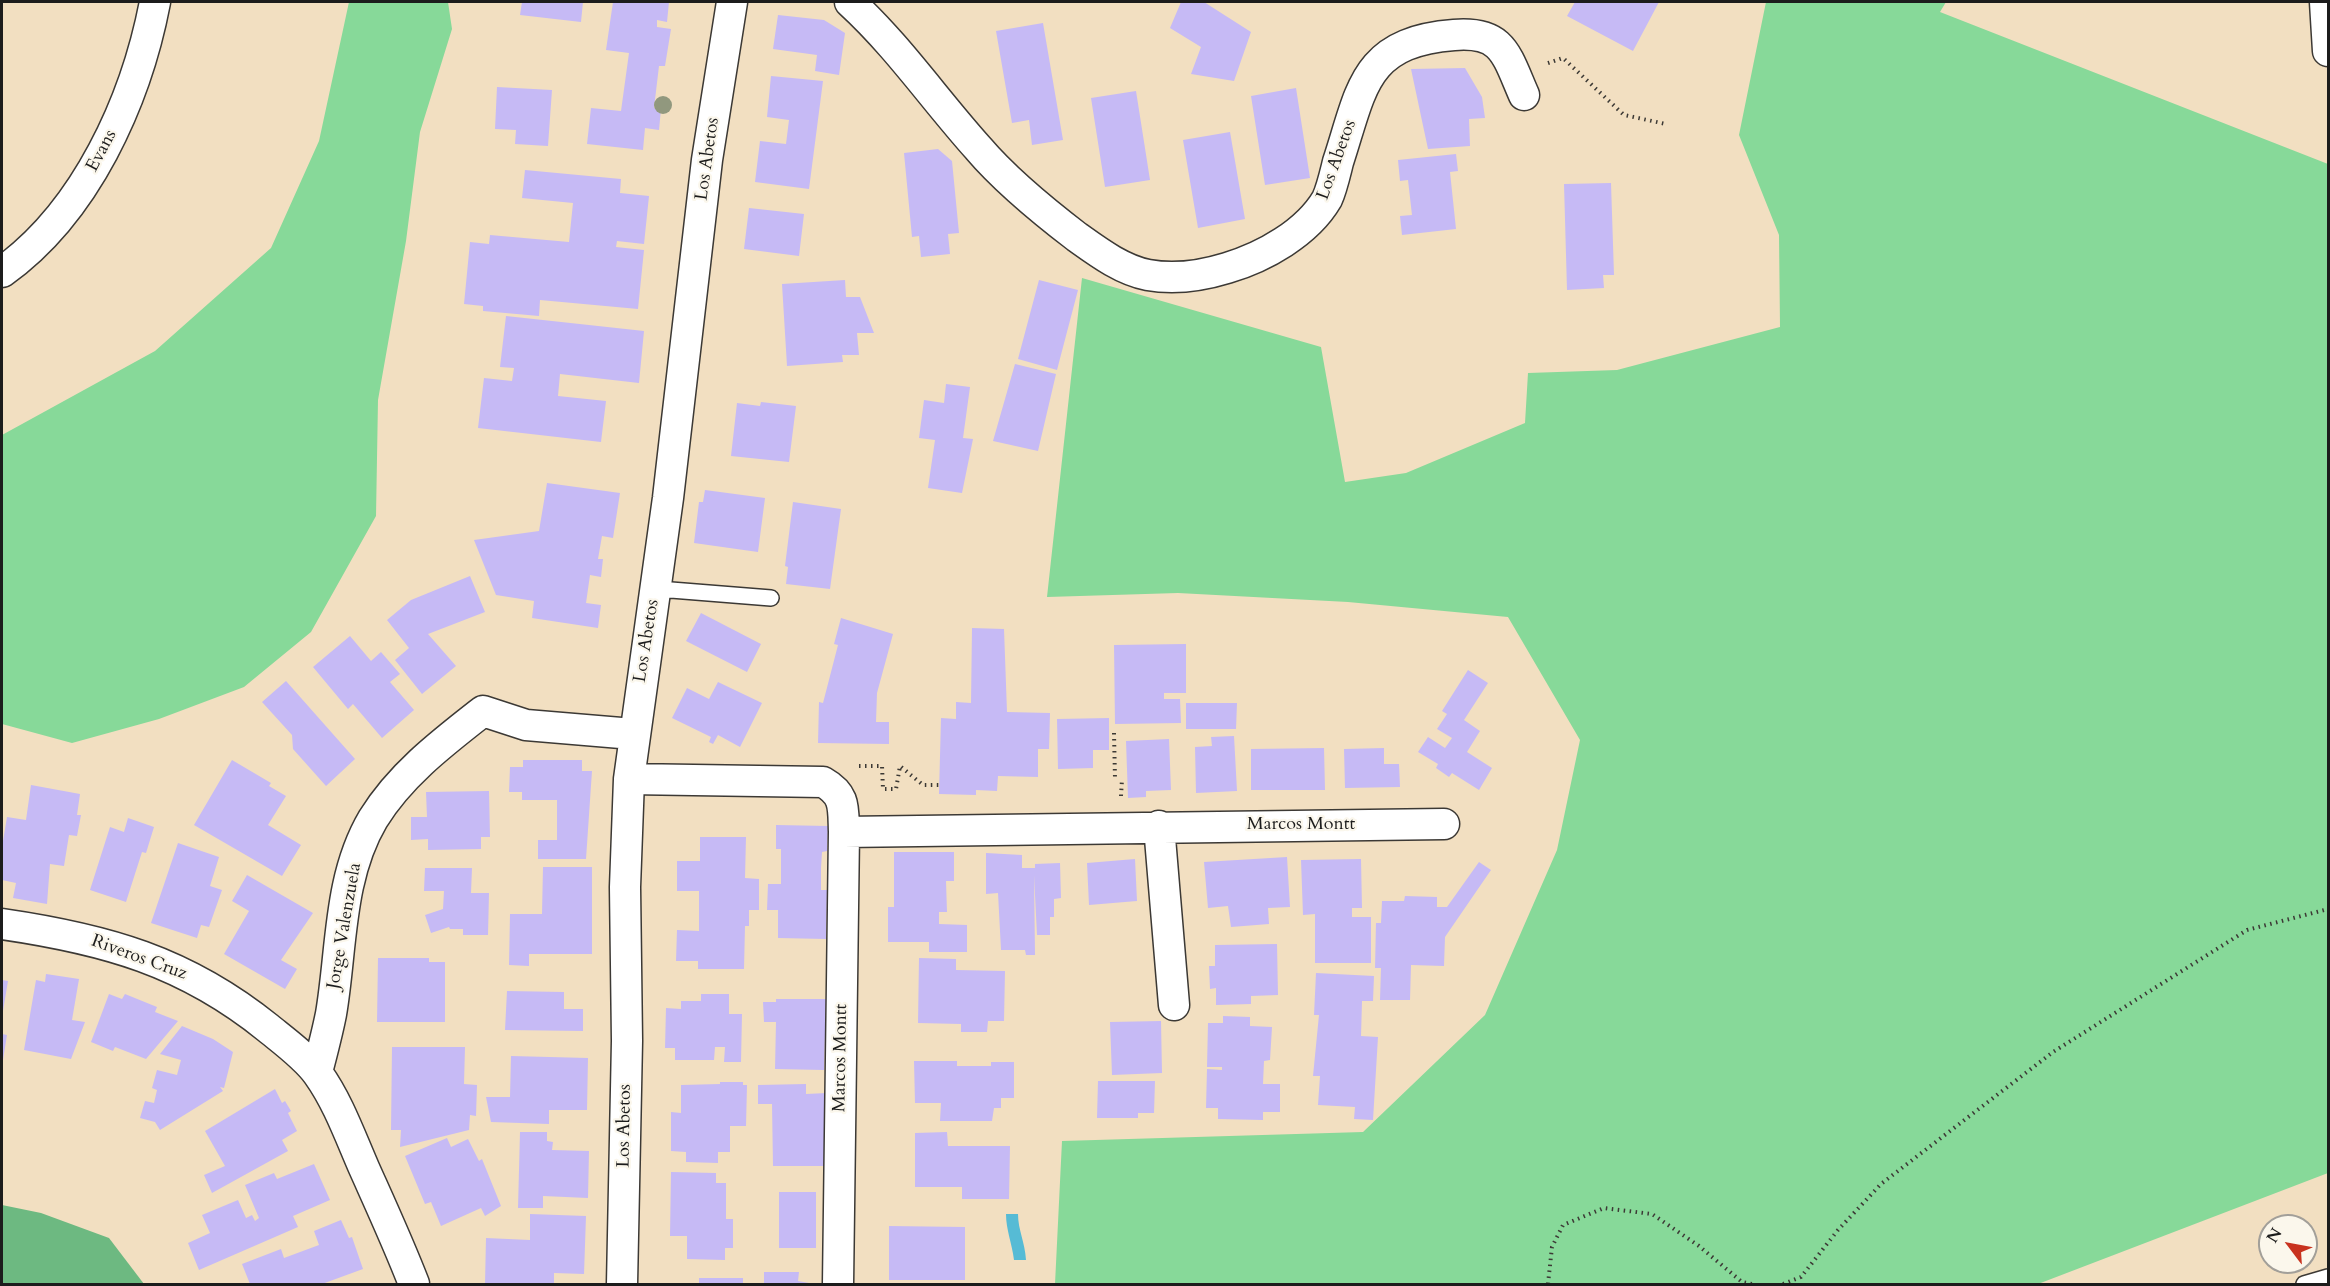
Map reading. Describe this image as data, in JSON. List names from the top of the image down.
{
  "streets": {
    "street": [
      "Evans",
      "Los Abetos",
      "Marcos Montt",
      "Jorge Valenzuela",
      "Riveros Cruz"
    ]
  },
  "crossings": [
    ["Los Abetos", "Jorge Valenzuela"],
    ["Jorge Valenzuela", "Riveros Cruz"]
  ],
  "north": "top left"
}
